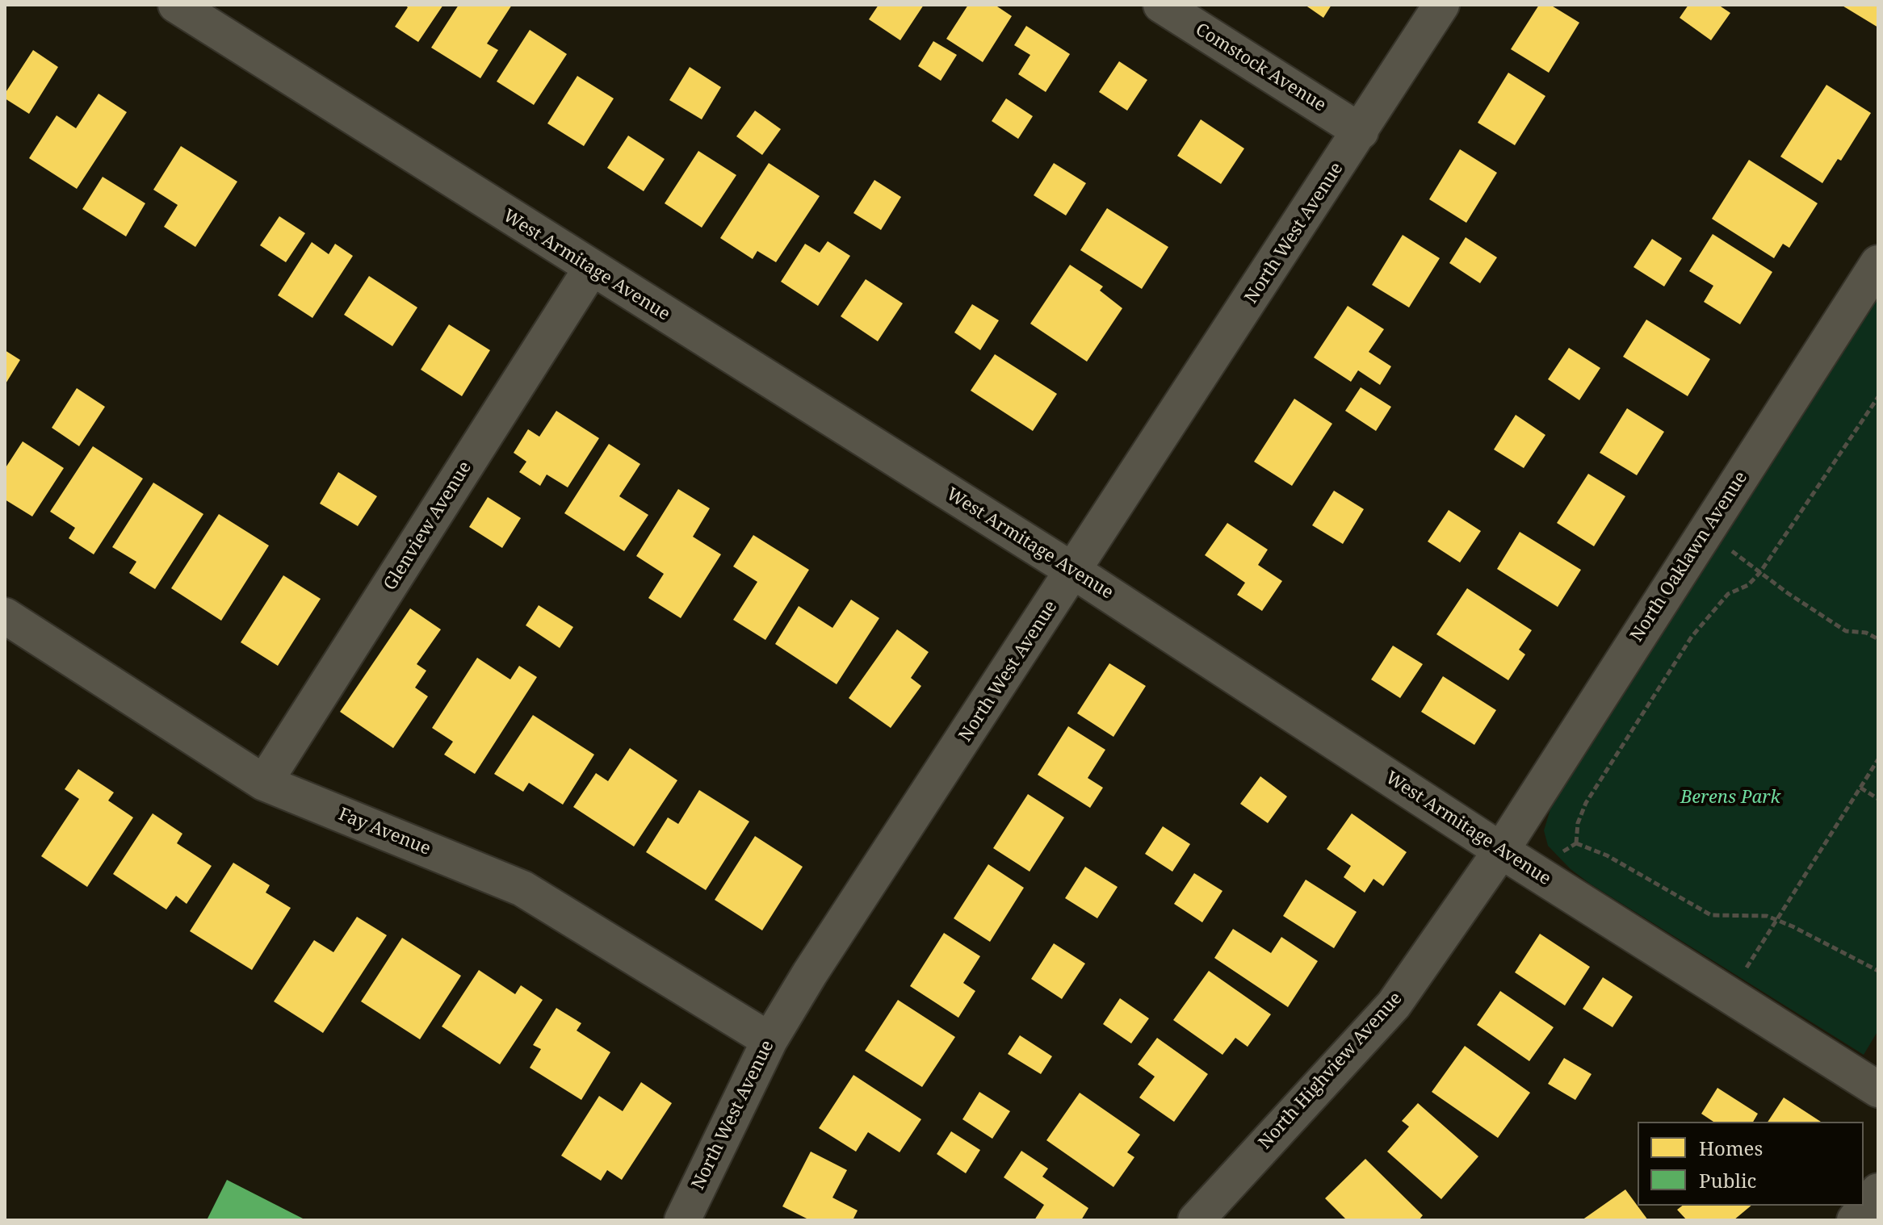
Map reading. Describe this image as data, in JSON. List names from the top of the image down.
{
  "streets": {
    "street": [
      "Comstock Avenue",
      "North West Avenue",
      "West Armitage Avenue",
      "Glenview Avenue",
      "North Oaklawn Avenue",
      "Fay Avenue",
      "North Highview Avenue"
    ]
  },
  "crossings": [
    ["Comstock Avenue", "North West Avenue"],
    ["North West Avenue", "West Armitage Avenue"],
    ["North West Avenue", "Fay Avenue"],
    ["West Armitage Avenue", "Glenview Avenue"],
    ["West Armitage Avenue", "North Oaklawn Avenue"],
    ["West Armitage Avenue", "North Highview Avenue"],
    ["Glenview Avenue", "Fay Avenue"],
    ["North Oaklawn Avenue", "North Highview Avenue"]
  ],
  "parks": ["Berens Park"],
  "legend": ["Homes", "Public"]
}
